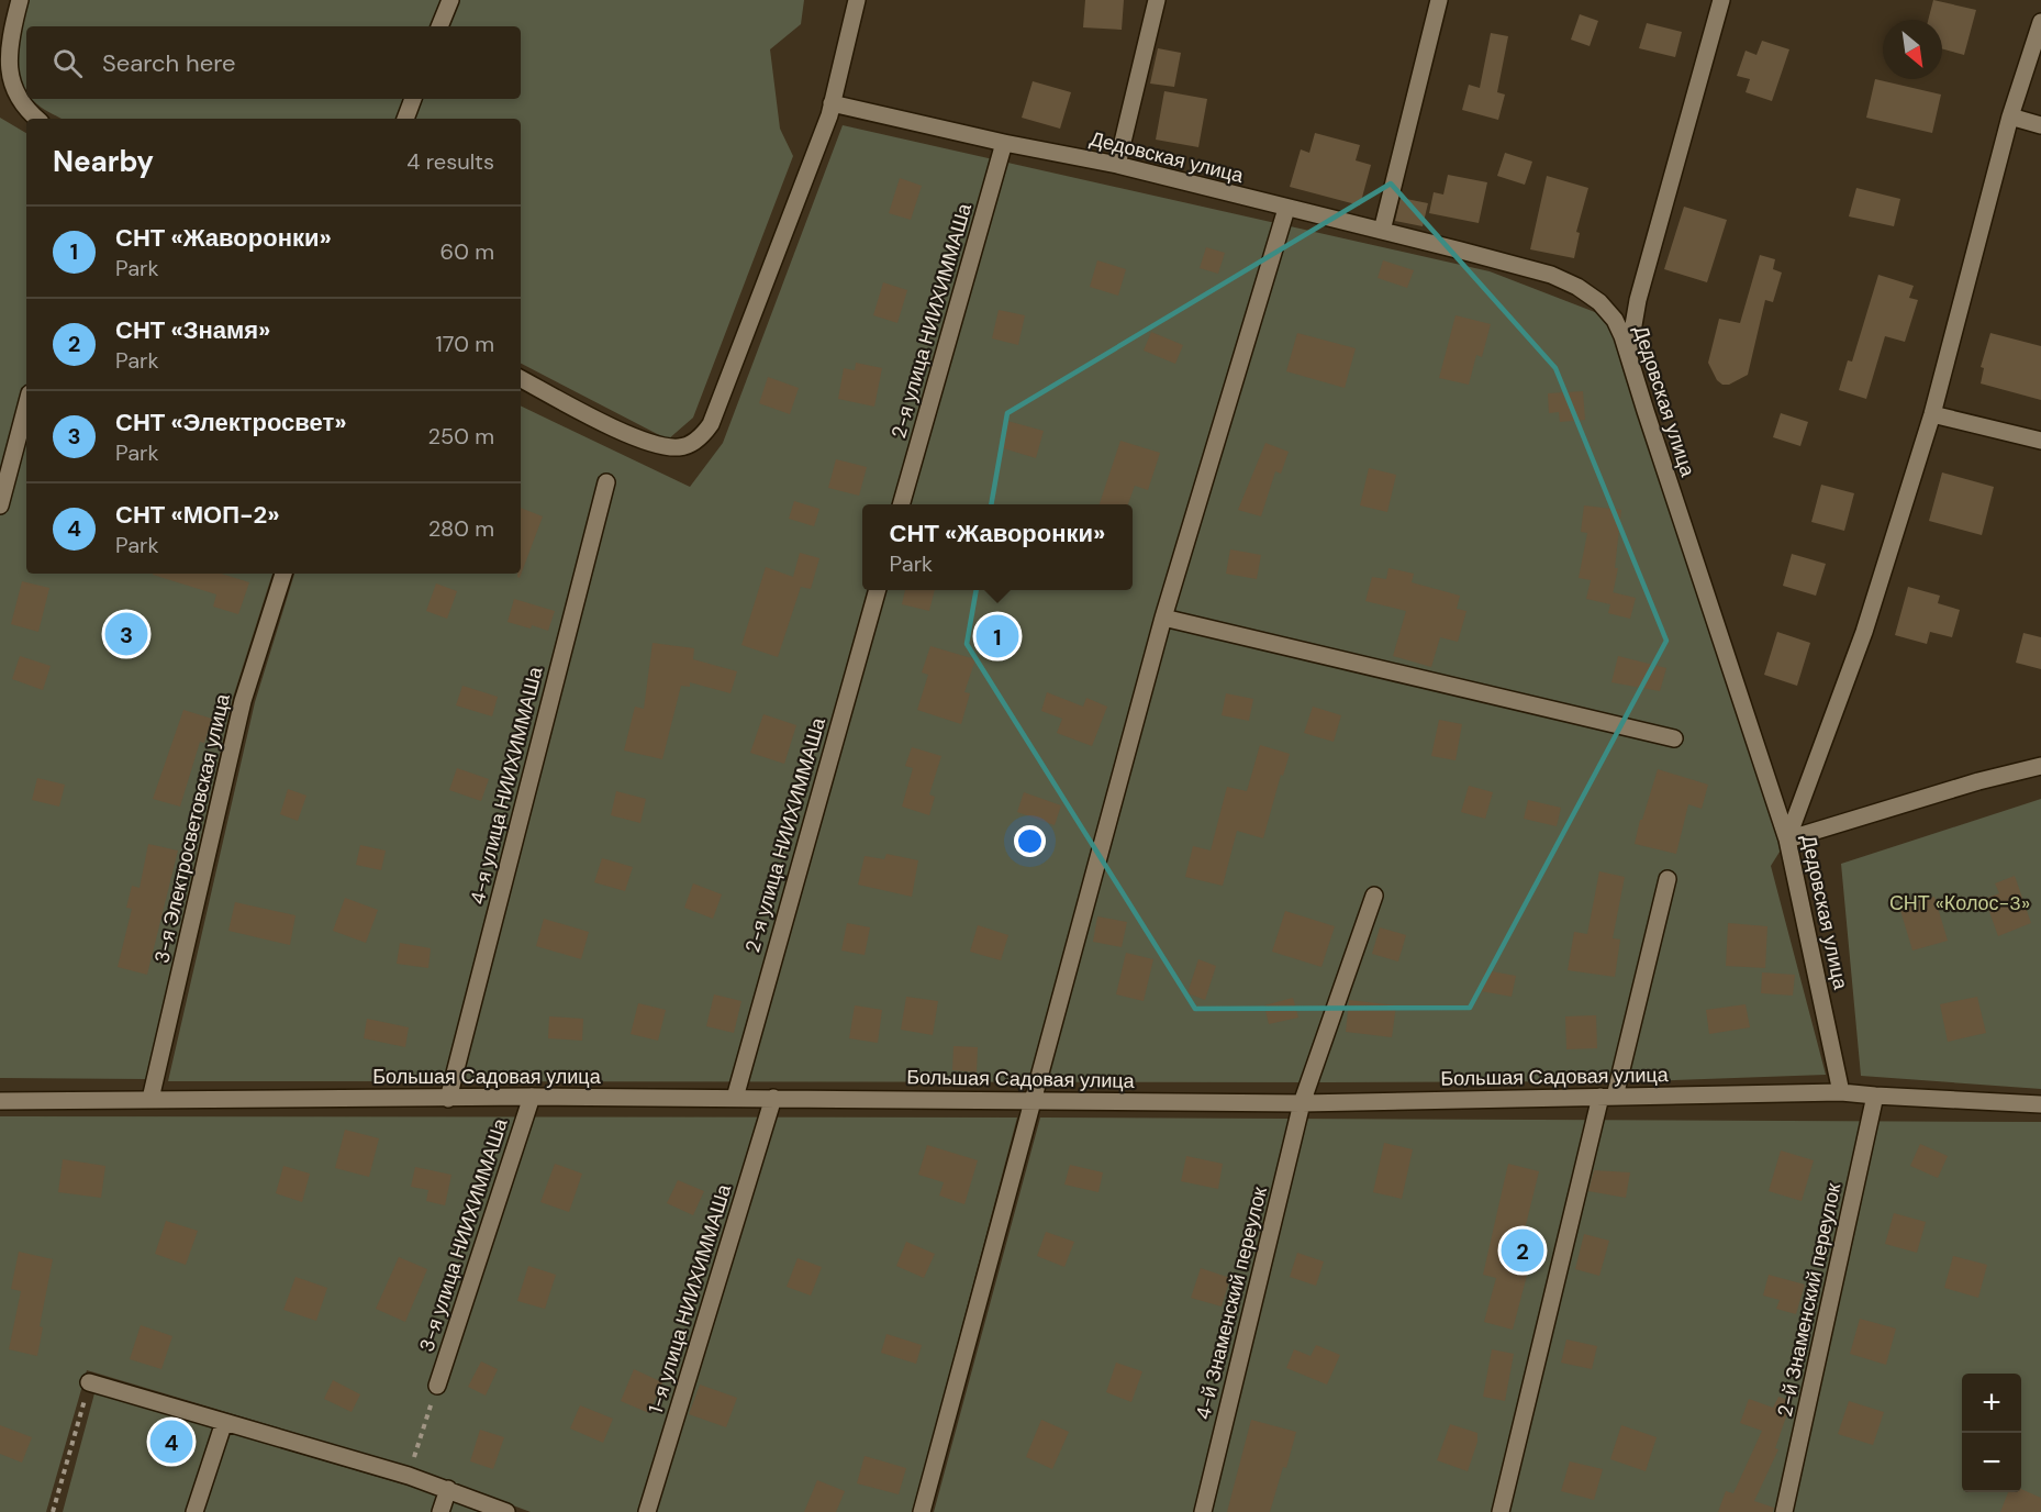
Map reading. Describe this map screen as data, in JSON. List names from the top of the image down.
{
  "streets": {
    "street": [
      "Дедовская улица",
      "2-я улица НИИХИММАШа",
      "4-я улица НИИХИММАШа",
      "3-я Электросветовская улица",
      "Большая Садовая улица",
      "3-я улица НИИХИММАШа",
      "1-я улица НИИХИММАШа",
      "2-й Знаменский переулок",
      "4-й Знаменский переулок"
    ]
  },
  "crossings": [
    ["Дедовская улица", "2-я улица НИИХИММАШа"],
    ["Дедовская улица", "Большая Садовая улица"],
    ["2-я улица НИИХИММАШа", "Большая Садовая улица"],
    ["4-я улица НИИХИММАШа", "Большая Садовая улица"],
    ["3-я Электросветовская улица", "Большая Садовая улица"],
    ["Большая Садовая улица", "3-я улица НИИХИММАШа"],
    ["Большая Садовая улица", "1-я улица НИИХИММАШа"],
    ["Большая Садовая улица", "2-й Знаменский переулок"],
    ["Большая Садовая улица", "4-й Знаменский переулок"]
  ],
  "parks": ["СНТ «Колос-3»"],
  "north": "bottom right",
  "page": {
    "search": "Search here",
    "heading": ["Nearby", "4 results"],
    "list": [
      {
        "mark": "1",
        "name": "СНТ «Жаворонки»",
        "note": "Park",
        "value": "60 m"
      },
      {
        "mark": "2",
        "name": "СНТ «Знамя»",
        "note": "Park",
        "value": "170 m"
      },
      {
        "mark": "3",
        "name": "СНТ «Электросвет»",
        "note": "Park",
        "value": "250 m"
      },
      {
        "mark": "4",
        "name": "СНТ «МОП-2»",
        "note": "Park",
        "value": "280 m"
      }
    ],
    "popup": ["СНТ «Жаворонки»", "Park"],
    "pins": [
      "3",
      "1",
      "2",
      "4"
    ],
    "map_buttons": ["+", "−"]
  }
}
